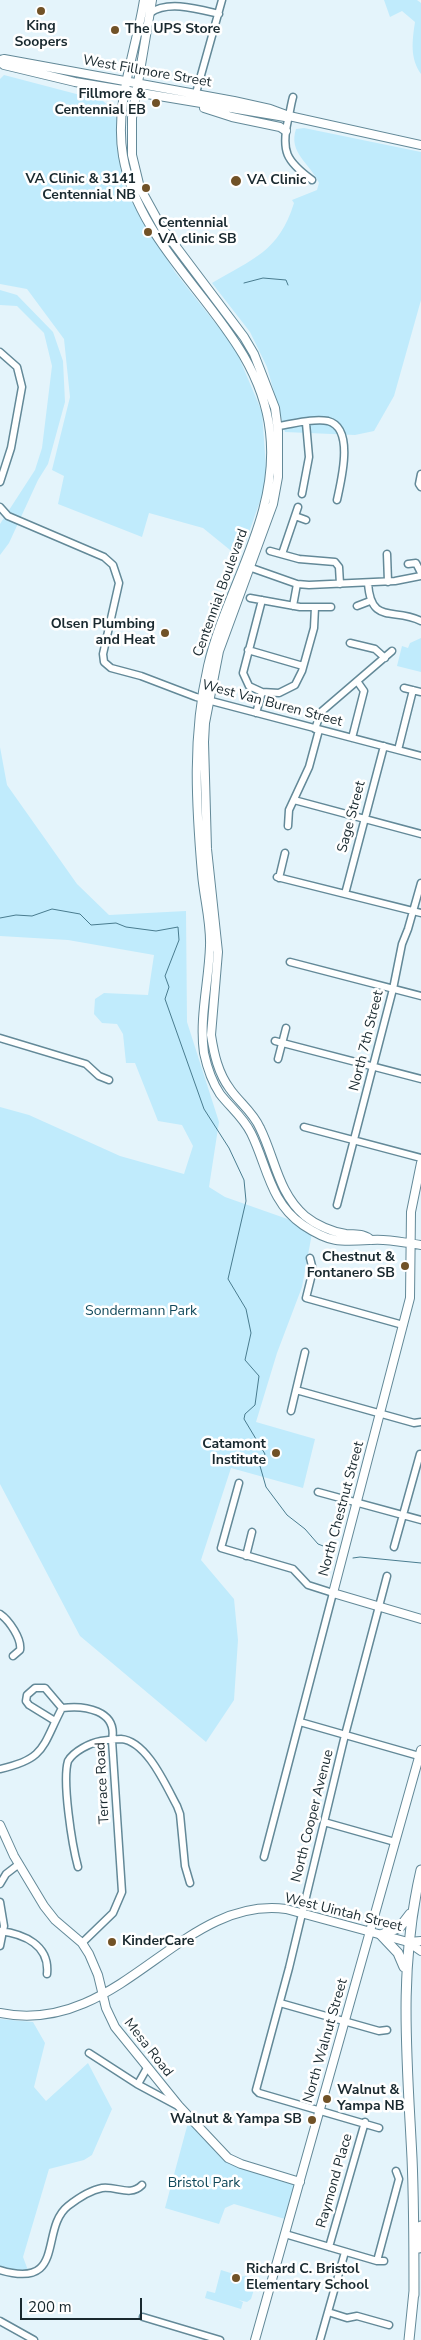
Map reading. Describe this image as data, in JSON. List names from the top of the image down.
{
  "streets": {
    "main road": [
      "West Fillmore Street",
      "Centennial Boulevard",
      "North Chestnut Street",
      "West Uintah Street",
      "North Walnut Street",
      "Mesa Road"
    ],
    "street": [
      "West Van Buren Street",
      "Sage Street",
      "North 7th Street",
      "Terrace Road",
      "North Cooper Avenue",
      "Raymond Place"
    ]
  },
  "crossings": [
    ["West Fillmore Street", "Centennial Boulevard"],
    ["Centennial Boulevard", "West Van Buren Street"],
    ["Centennial Boulevard", "North Chestnut Street"],
    ["West Van Buren Street", "Sage Street"],
    ["Terrace Road", "Mesa Road"],
    ["North Cooper Avenue", "West Uintah Street"],
    ["North Cooper Avenue", "North Walnut Street"],
    ["West Uintah Street", "North Walnut Street"],
    ["West Uintah Street", "Mesa Road"],
    ["North Walnut Street", "Mesa Road"]
  ],
  "parks": ["Sondermann Park", "Bristol Park"],
  "places": [
    "King Soopers",
    "The UPS Store",
    "Fillmore & Centennial EB",
    "VA Clinic",
    "VA Clinic & 3141 Centennial NB",
    "Centennial VA clinic SB",
    "Olsen Plumbing and Heat",
    "Chestnut & Fontanero SB",
    "Catamont Institute",
    "KinderCare",
    "Walnut & Yampa NB",
    "Walnut & Yampa SB",
    "Richard C. Bristol Elementary School"
  ],
  "scale_bar": "200 m"
}
